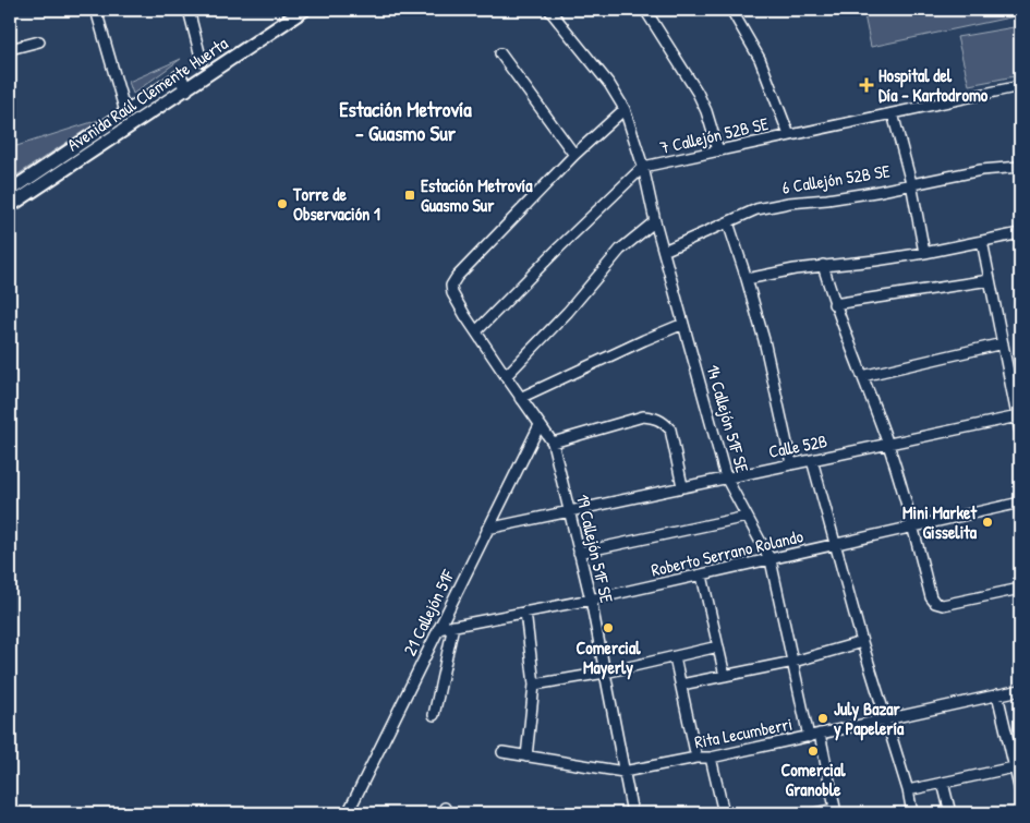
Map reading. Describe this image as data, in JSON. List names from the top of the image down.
{
  "streets": {
    "street": [
      "Avenida Raúl Clemente Huerta",
      "7 Callejón 52B SE",
      "6 Callejón 52B SE",
      "14 Callejón 51F SE",
      "Calle 52B",
      "19 Callejón 51F SE",
      "Roberto Serrano Rolando",
      "21 Callejón 51F",
      "Rita Lecumberri"
    ]
  },
  "crossings": [
    ["7 Callejón 52B SE", "14 Callejón 51F SE"],
    ["7 Callejón 52B SE", "19 Callejón 51F SE"],
    ["6 Callejón 52B SE", "14 Callejón 51F SE"],
    ["14 Callejón 51F SE", "Calle 52B"],
    ["14 Callejón 51F SE", "Roberto Serrano Rolando"],
    ["14 Callejón 51F SE", "Rita Lecumberri"],
    ["Calle 52B", "19 Callejón 51F SE"],
    ["Calle 52B", "21 Callejón 51F"],
    ["19 Callejón 51F SE", "Roberto Serrano Rolando"],
    ["19 Callejón 51F SE", "21 Callejón 51F"],
    ["19 Callejón 51F SE", "Rita Lecumberri"],
    ["Roberto Serrano Rolando", "21 Callejón 51F"]
  ],
  "districts": ["Estación Metrovía - Guasmo Sur"],
  "places": {
    "health": ["Hospital del Día - Kartodromo"],
    "transit": ["Estación Metrovía Guasmo Sur"],
    "other": [
      "Torre de Observación 1",
      "Mini Market Gisselita",
      "Comercial Mayerly",
      "July Bazar y Papelería",
      "Comercial Granoble"
    ]
  }
}
